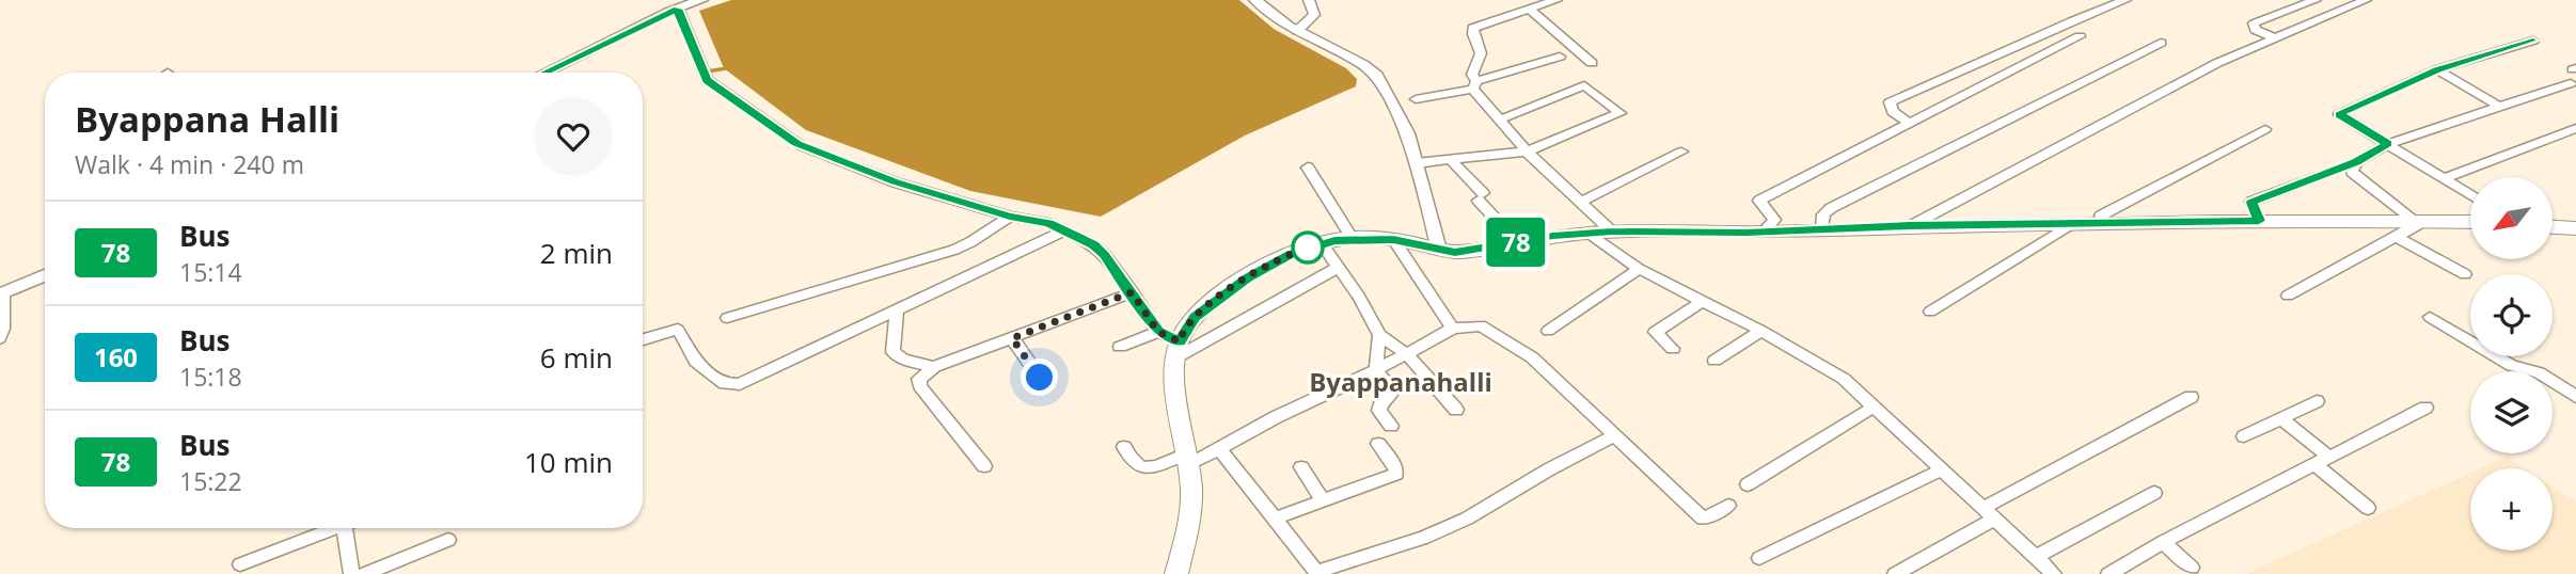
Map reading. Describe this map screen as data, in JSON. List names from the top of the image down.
{
  "districts": ["Byappanahalli"],
  "lines": ["bus line 78"],
  "north": "bottom left",
  "page": {
    "on_map": "78",
    "heading": ["Byappana Halli", "Walk · 4 min · 240 m"],
    "map_buttons": "+",
    "list": [
      {
        "mark": "78",
        "name": "Bus",
        "note": "15:14",
        "value": "2 min"
      },
      {
        "mark": "160",
        "name": "Bus",
        "note": "15:18",
        "value": "6 min"
      },
      {
        "mark": "78",
        "name": "Bus",
        "note": "15:22",
        "value": "10 min"
      }
    ]
  }
}
